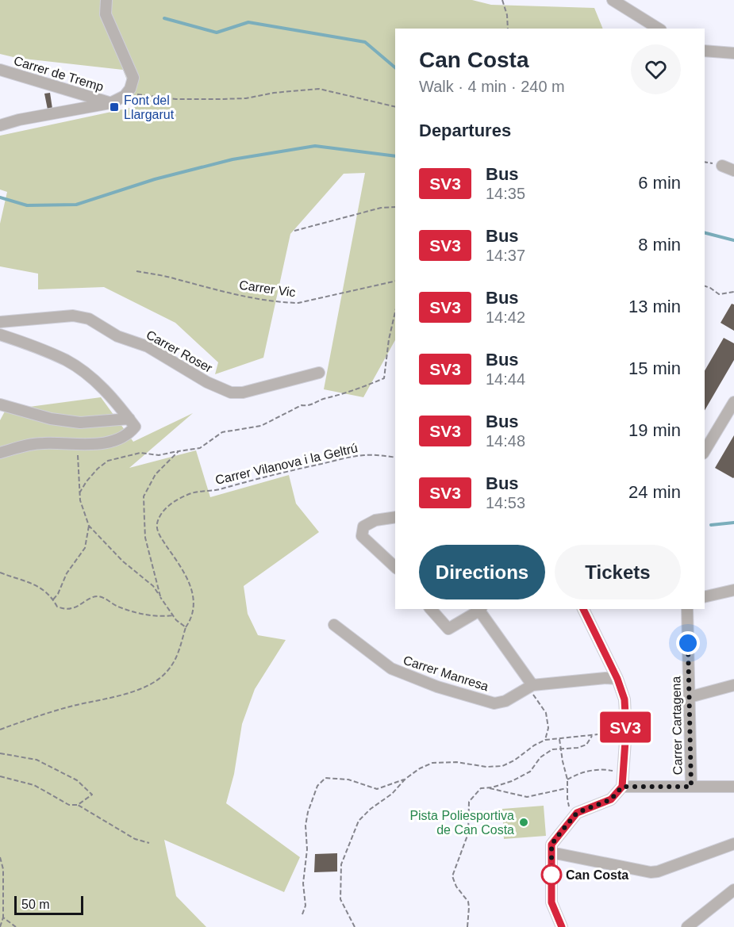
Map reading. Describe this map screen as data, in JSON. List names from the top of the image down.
{
  "streets": {
    "street": [
      "Carrer de Tremp",
      "Carrer Roser",
      "Carrer Manresa",
      "Carrer Cartagena"
    ],
    "path": ["Carrer Vic", "Carrer Vilanova i la Geltrú"]
  },
  "places": {
    "transit": ["Font del Llargarut"],
    "other": ["Pista Poliesportiva de Can Costa", "Can Costa"]
  },
  "lines": ["bus line SV3"],
  "scale_bar": "50 m",
  "page": {
    "on_map": "SV3",
    "heading": [
      ["Can Costa", "Walk · 4 min · 240 m"],
      "Departures"
    ],
    "list": [
      {
        "mark": "SV3",
        "name": "Bus",
        "note": "14:35",
        "value": "6 min"
      },
      {
        "mark": "SV3",
        "name": "Bus",
        "note": "14:37",
        "value": "8 min"
      },
      {
        "mark": "SV3",
        "name": "Bus",
        "note": "14:42",
        "value": "13 min"
      },
      {
        "mark": "SV3",
        "name": "Bus",
        "note": "14:44",
        "value": "15 min"
      },
      {
        "mark": "SV3",
        "name": "Bus",
        "note": "14:48",
        "value": "19 min"
      },
      {
        "mark": "SV3",
        "name": "Bus",
        "note": "14:53",
        "value": "24 min"
      }
    ],
    "buttons": ["Directions", "Tickets"],
    "scale": "50 m"
  }
}
